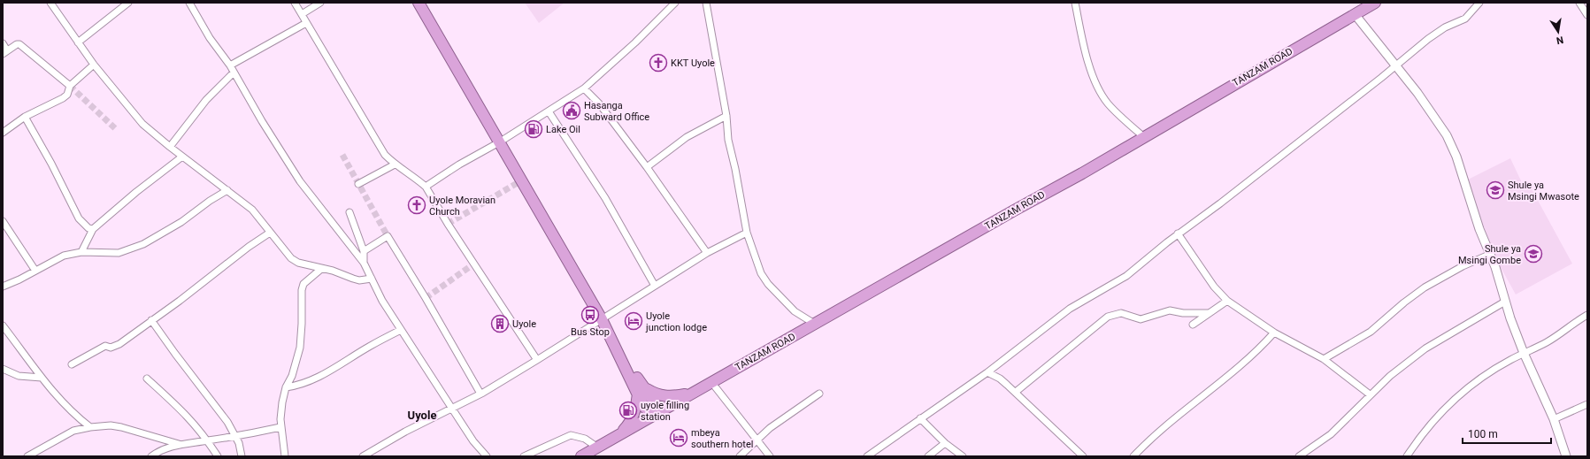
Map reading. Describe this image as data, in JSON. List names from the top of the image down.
{
  "streets": {
    "highway": ["TANZAM ROAD"]
  },
  "districts": ["Uyole"],
  "places": {
    "church": ["KKT Uyole", "Uyole Moravian Church"],
    "public building": ["Hasanga Subward Office"],
    "fuel station": ["Lake Oil", "uyole filling station"],
    "school or university": ["Shule ya Msingi Mwasote", "Shule ya Msingi Gombe"],
    "bus stop": ["Bus Stop"],
    "hotel": ["Uyole junction lodge", "mbeya southern hotel"],
    "building": ["Uyole"]
  },
  "scale_bar": "100 m",
  "north": "bottom"
}
